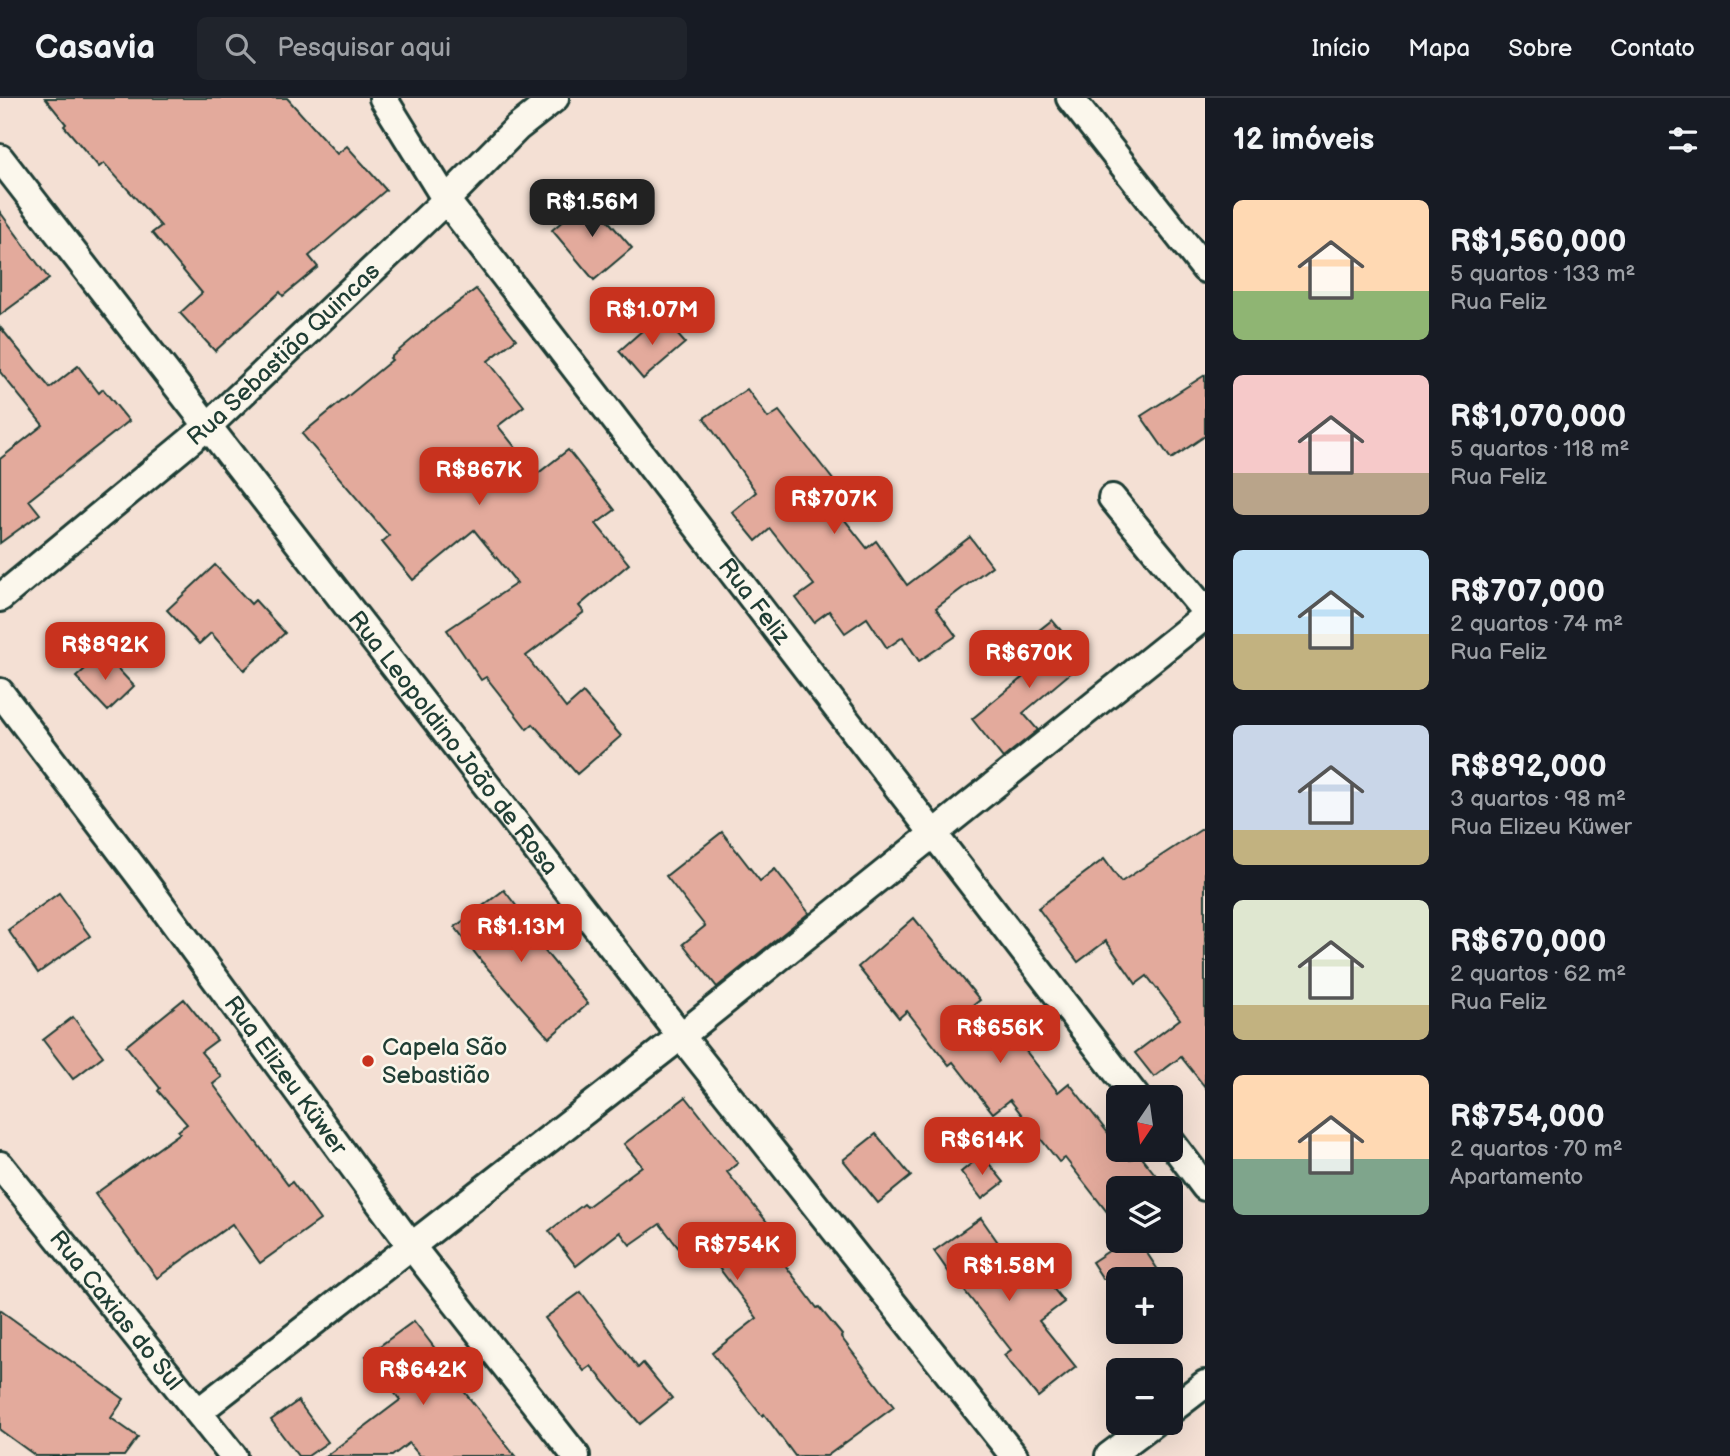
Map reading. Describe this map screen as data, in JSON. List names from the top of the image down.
{
  "streets": {
    "street": [
      "Rua Sebastião Quincas",
      "Rua Feliz",
      "Rua Leopoldino João de Rosa",
      "Rua Elizeu Küwer",
      "Rua Caxias do Sul"
    ]
  },
  "crossings": [
    ["Rua Sebastião Quincas", "Rua Feliz"],
    ["Rua Sebastião Quincas", "Rua Leopoldino João de Rosa"]
  ],
  "places": ["Capela São Sebastião"],
  "north": "bottom",
  "page": {
    "header": "Casavia",
    "search": "Pesquisar aqui",
    "nav": [
      "Início",
      "Mapa",
      "Sobre",
      "Contato"
    ],
    "heading": "12 imóveis",
    "price": [
      "R$1.56M",
      "R$1.07M",
      "R$867K",
      "R$707K",
      "R$892K",
      "R$670K",
      "R$1.13M",
      "R$656K",
      "R$614K",
      "R$754K",
      "R$1.58M",
      "R$642K"
    ],
    "list": [
      {
        "name": "R$1,560,000",
        "note": "5 quartos · 133 m² · Rua Feliz"
      },
      {
        "name": "R$1,070,000",
        "note": "5 quartos · 118 m² · Rua Feliz"
      },
      {
        "name": "R$707,000",
        "note": "2 quartos · 74 m² · Rua Feliz"
      },
      {
        "name": "R$892,000",
        "note": "3 quartos · 98 m² · Rua Elizeu Küwer"
      },
      {
        "name": "R$670,000",
        "note": "2 quartos · 62 m² · Rua Feliz"
      },
      {
        "name": "R$754,000",
        "note": "2 quartos · 70 m² · Apartamento"
      }
    ],
    "map_buttons": ["+", "−"]
  }
}
